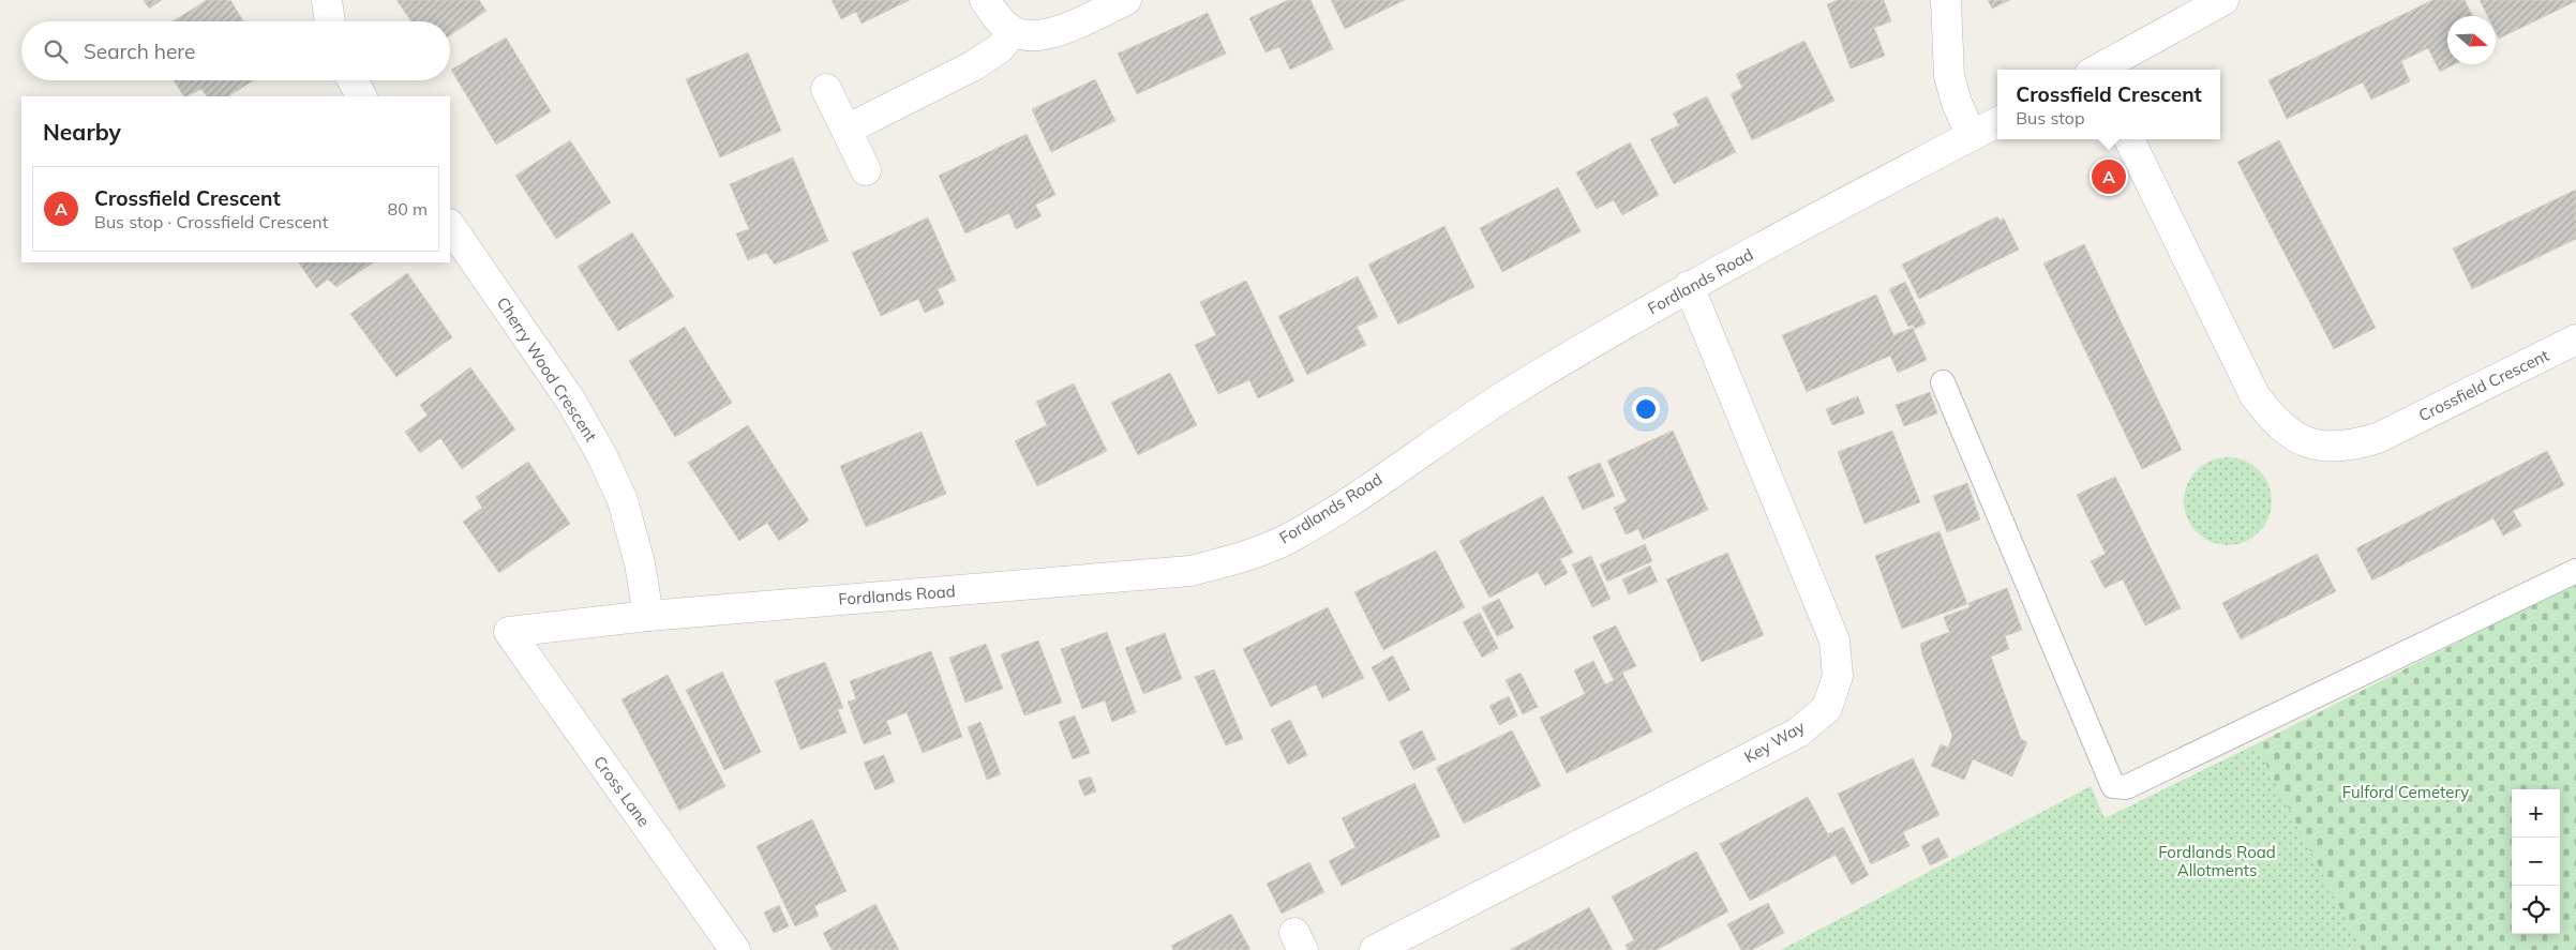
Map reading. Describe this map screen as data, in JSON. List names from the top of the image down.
{
  "streets": {
    "street": [
      "Fordlands Road",
      "Cherry Wood Crescent",
      "Crossfield Crescent",
      "Key Way",
      "Cross Lane"
    ]
  },
  "crossings": [
    ["Fordlands Road", "Cherry Wood Crescent"],
    ["Fordlands Road", "Key Way"],
    ["Fordlands Road", "Cross Lane"]
  ],
  "parks": ["Fulford Cemetery", "Fordlands Road Allotments"],
  "north": "right",
  "page": {
    "search": "Search here",
    "popup": ["Crossfield Crescent", "Bus stop"],
    "heading": "Nearby",
    "pins": "A",
    "list": [
      {
        "mark": "A",
        "name": "Crossfield Crescent",
        "note": "Bus stop · Crossfield Crescent",
        "value": "80 m"
      }
    ],
    "map_buttons": ["+", "−"]
  }
}
